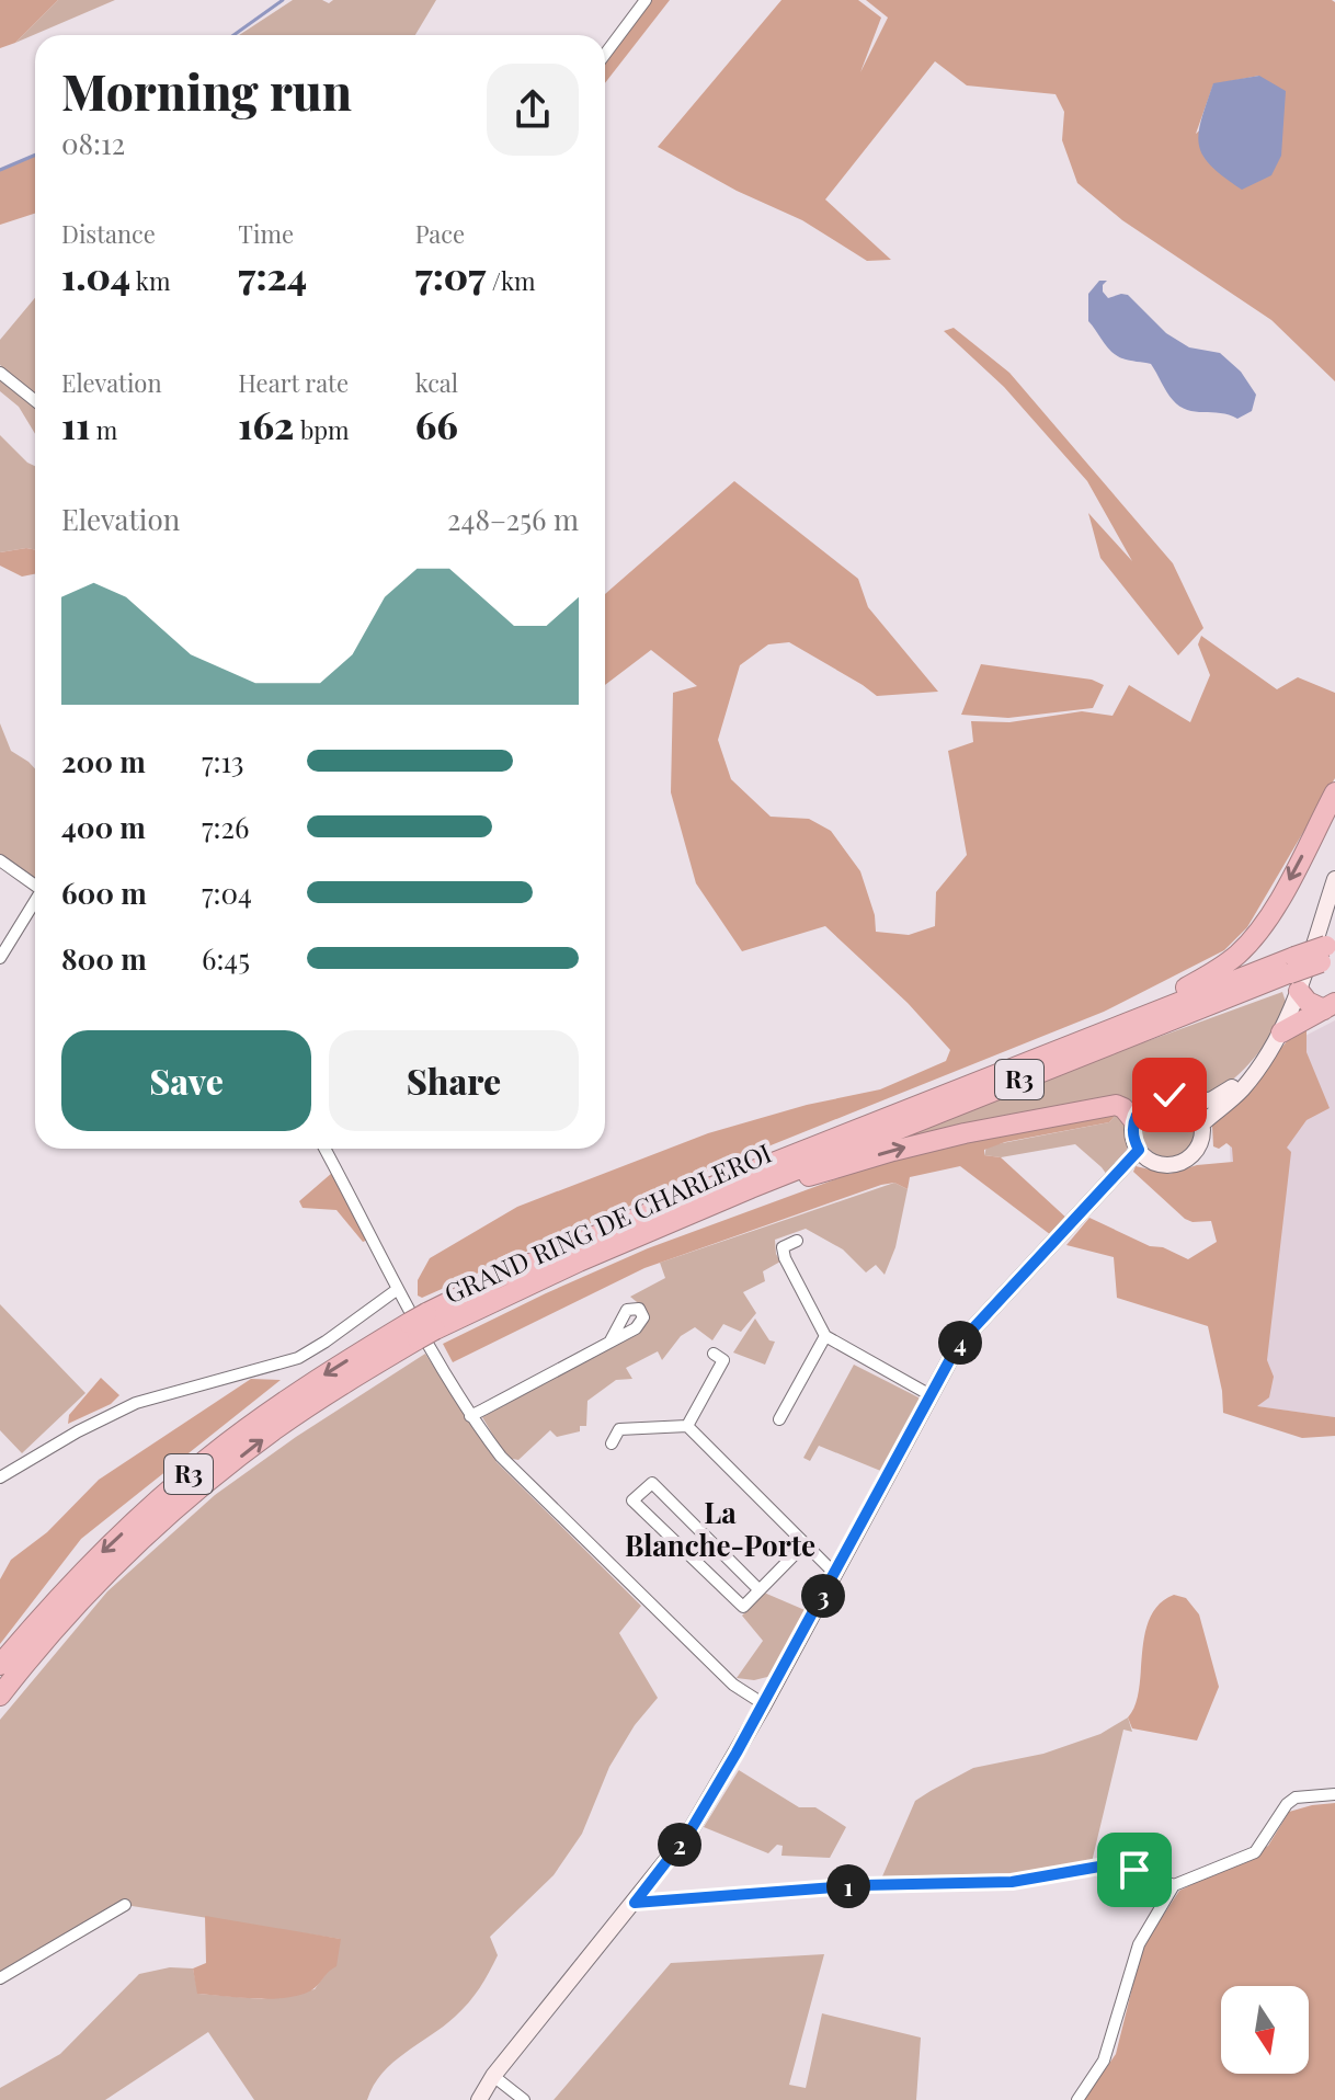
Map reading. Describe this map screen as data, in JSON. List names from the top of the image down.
{
  "streets": {
    "highway": ["R3", "GRAND RING DE CHARLEROI"]
  },
  "districts": ["La Blanche-Porte"],
  "north": "bottom",
  "page": {
    "heading": ["Morning run", "08:12"],
    "stats": [
      ["Distance", "1.04 km"],
      ["Time", "7:24"],
      ["Pace", "7:07 /km"],
      ["Elevation", "11 m"],
      ["Heart rate", "162 bpm"],
      ["kcal", "66"]
    ],
    "chart": ["Elevation", "248–256 m"],
    "list": [
      {
        "name": "200 m",
        "note": "7:13"
      },
      {
        "name": "400 m",
        "note": "7:26"
      },
      {
        "name": "600 m",
        "note": "7:04"
      },
      {
        "name": "800 m",
        "note": "6:45"
      }
    ],
    "buttons": ["Save", "Share"],
    "pins": [
      "4",
      "3",
      "2",
      "1"
    ]
  }
}
